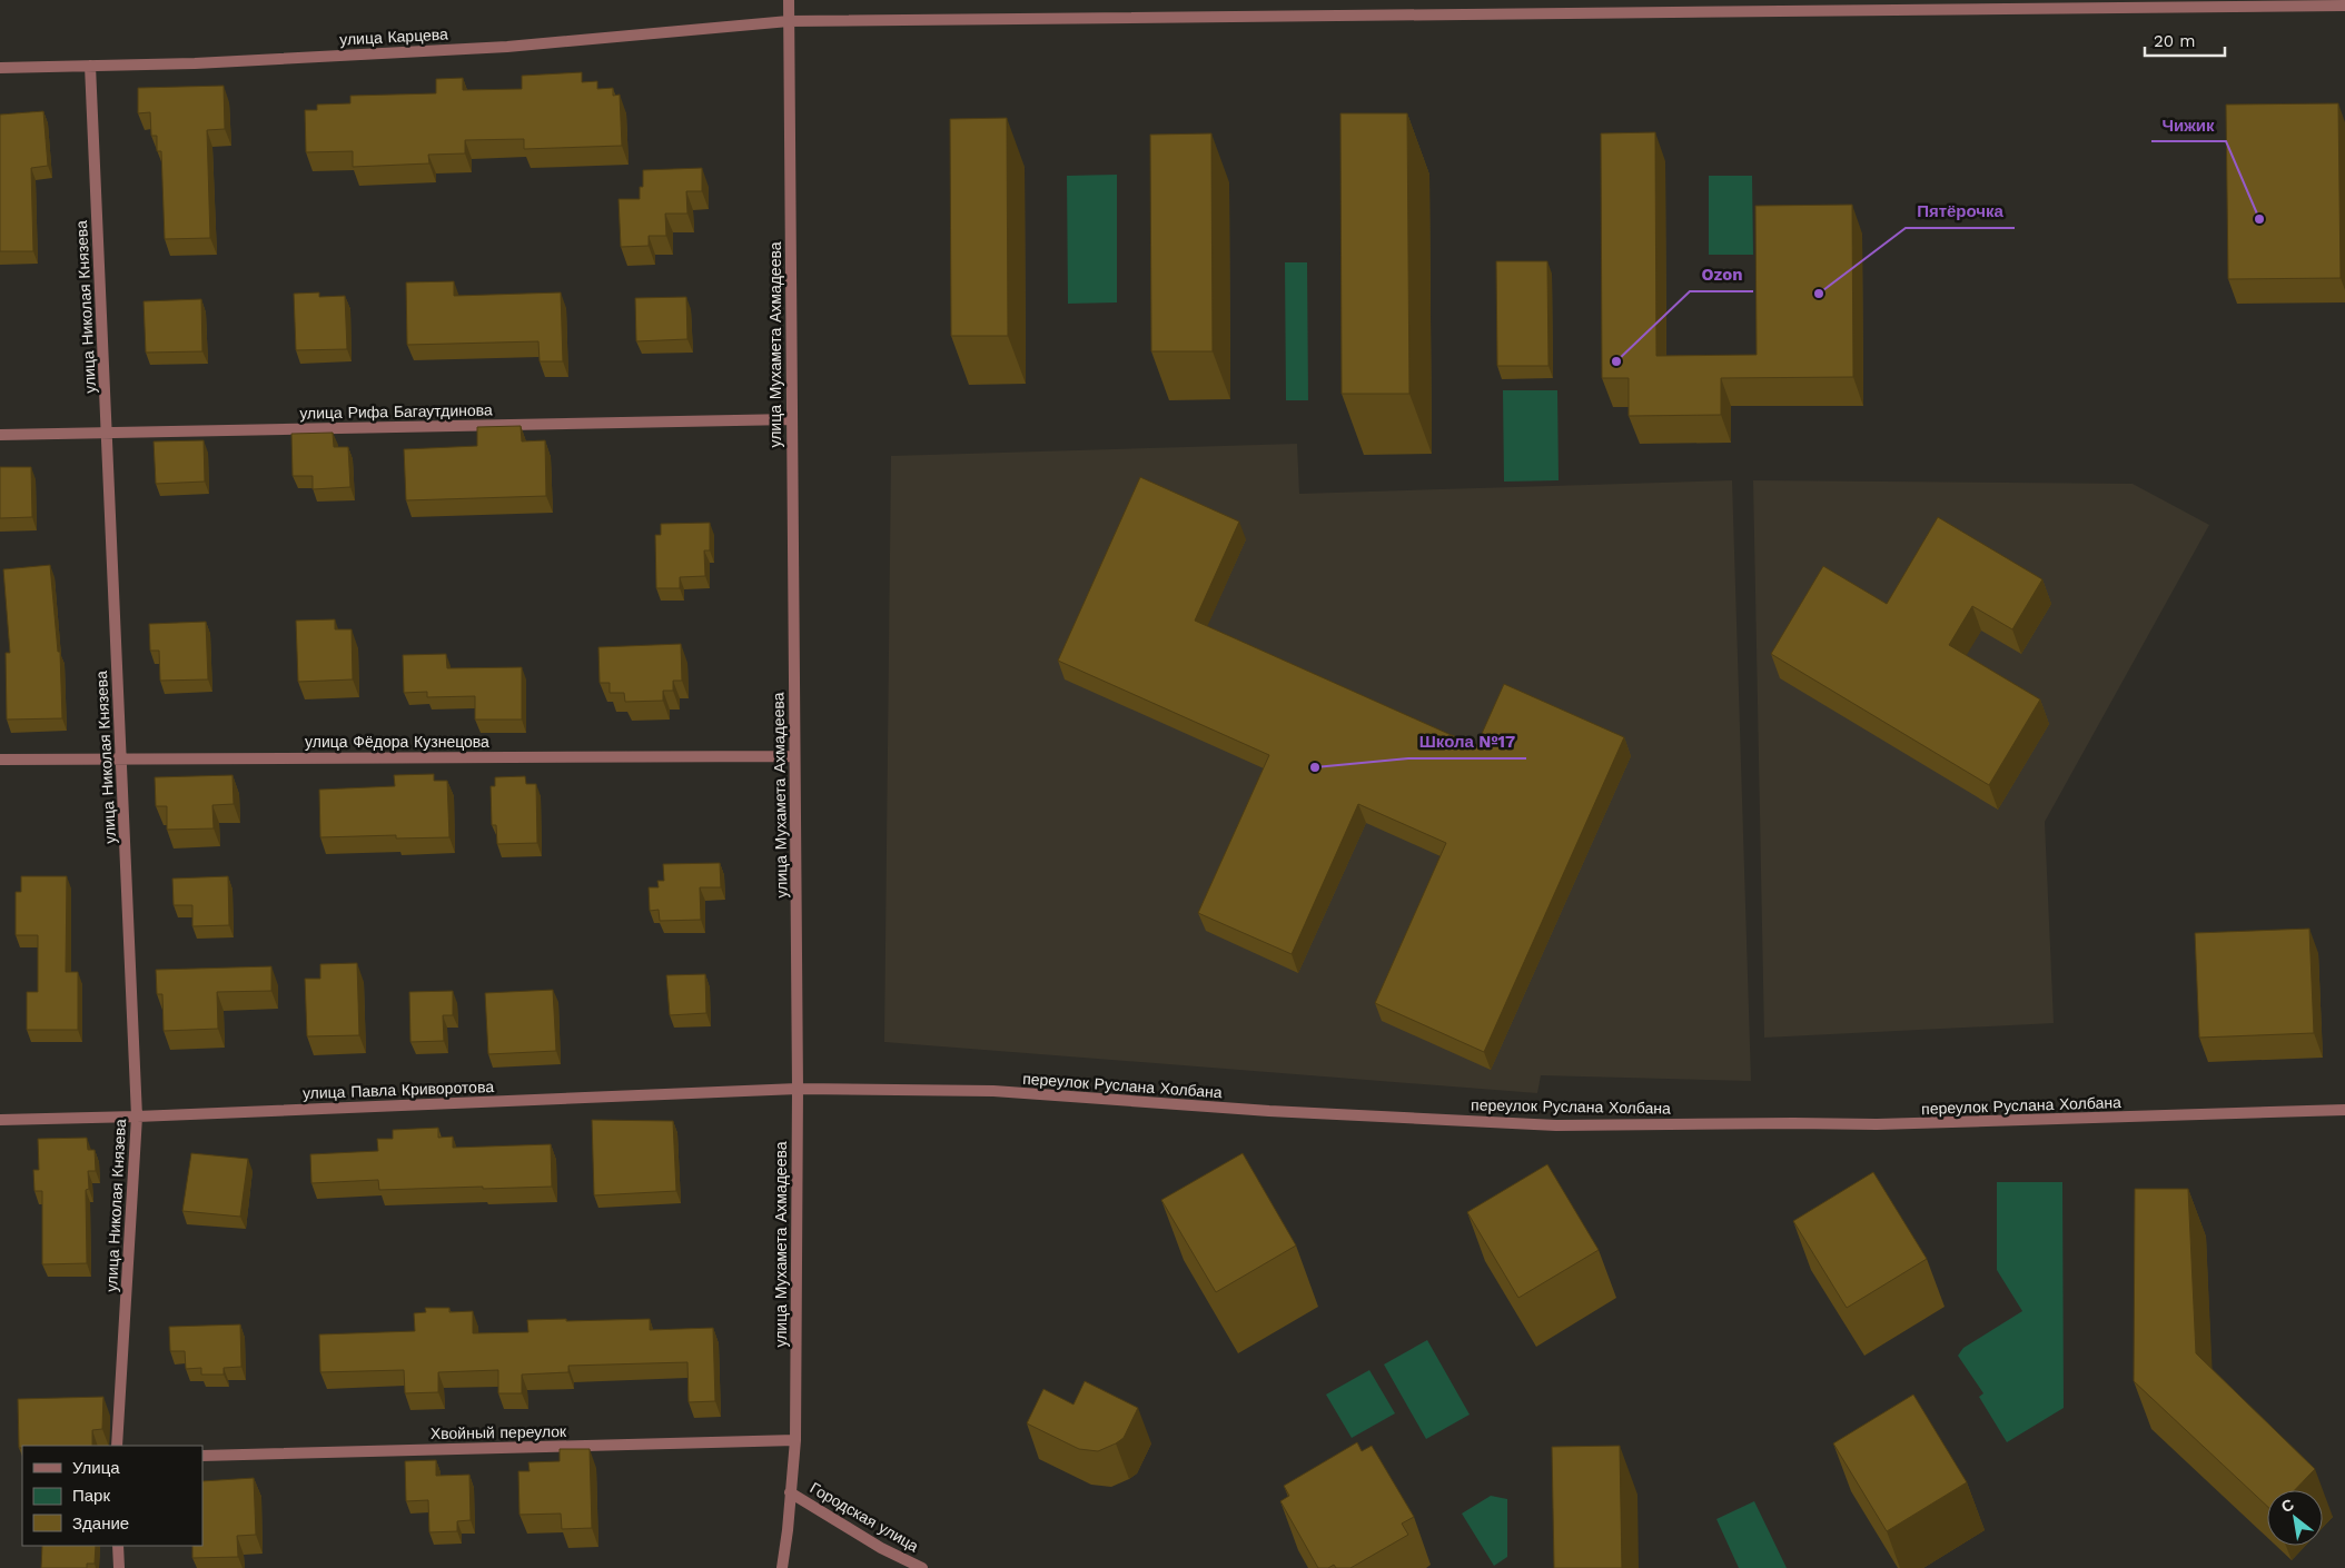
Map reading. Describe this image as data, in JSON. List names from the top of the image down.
{
  "streets": {
    "street": [
      "улица Карцева",
      "улица Николая Князева",
      "улица Мухамета Ахмадеева",
      "улица Рифа Багаутдинова",
      "улица Фёдора Кузнецова",
      "переулок Руслана Холбана",
      "улица Павла Криворотова",
      "Хвойный переулок",
      "Городская улица"
    ]
  },
  "crossings": [
    ["улица Карцева", "улица Николая Князева"],
    ["улица Карцева", "улица Мухамета Ахмадеева"],
    ["улица Николая Князева", "улица Рифа Багаутдинова"],
    ["улица Николая Князева", "улица Фёдора Кузнецова"],
    ["улица Николая Князева", "улица Павла Криворотова"],
    ["улица Мухамета Ахмадеева", "улица Рифа Багаутдинова"],
    ["улица Мухамета Ахмадеева", "улица Фёдора Кузнецова"],
    ["улица Мухамета Ахмадеева", "переулок Руслана Холбана"],
    ["улица Мухамета Ахмадеева", "улица Павла Криворотова"],
    ["улица Мухамета Ахмадеева", "Хвойный переулок"],
    ["улица Мухамета Ахмадеева", "Городская улица"],
    ["переулок Руслана Холбана", "улица Павла Криворотова"]
  ],
  "places": [
    "Чижик",
    "Пятёрочка",
    "Ozon",
    "Школа №17"
  ],
  "legend": ["Улица", "Парк", "Здание"],
  "scale_bar": "20 m",
  "north": "top left"
}
